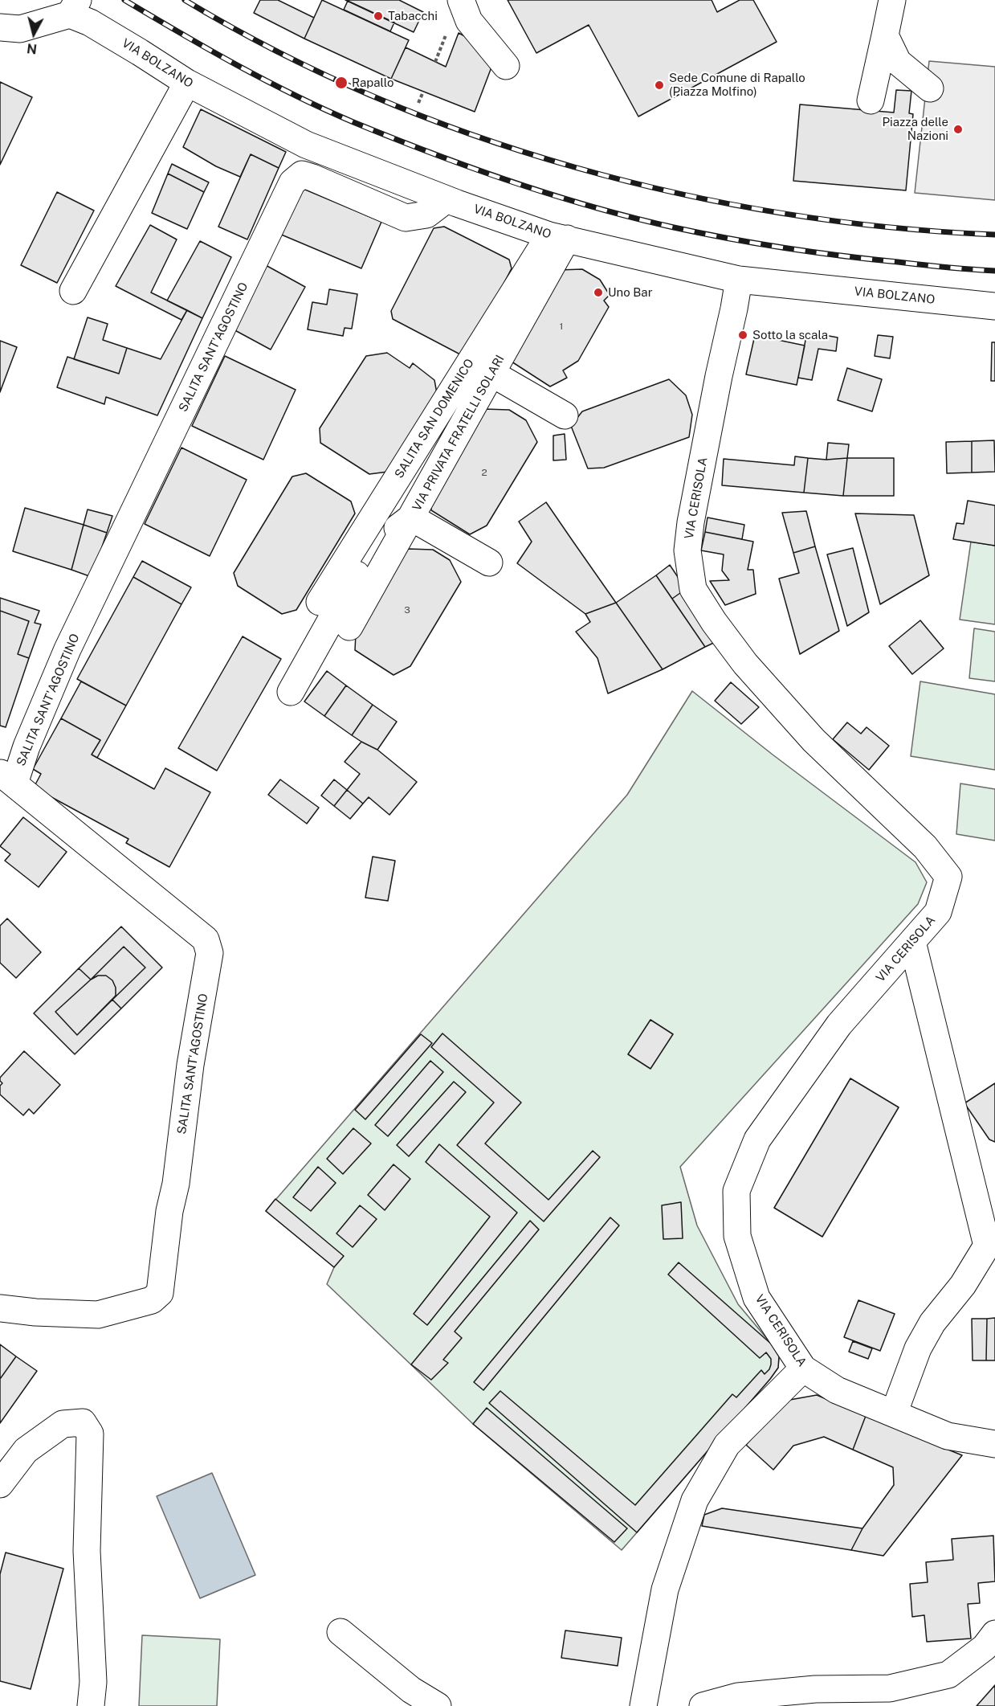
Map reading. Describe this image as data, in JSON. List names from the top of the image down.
{
  "streets": {
    "street": [
      "VIA BOLZANO",
      "SALITA SANT'AGOSTINO",
      "SALITA SAN DOMENICO",
      "VIA PRIVATA FRATELLI SOLARI",
      "VIA CERISOLA"
    ]
  },
  "crossings": [
    ["VIA BOLZANO", "SALITA SANT'AGOSTINO"],
    ["VIA BOLZANO", "SALITA SAN DOMENICO"],
    ["VIA BOLZANO", "VIA PRIVATA FRATELLI SOLARI"],
    ["VIA BOLZANO", "VIA CERISOLA"],
    ["SALITA SAN DOMENICO", "VIA PRIVATA FRATELLI SOLARI"]
  ],
  "places": [
    "Tabacchi",
    "Rapallo",
    "Sede Comune di Rapallo (Piazza Molfino)",
    "Piazza delle Nazioni",
    "Uno Bar",
    "Sotto la scala"
  ],
  "house_numbers": ["1", "2", "3"],
  "north": "bottom"
}
